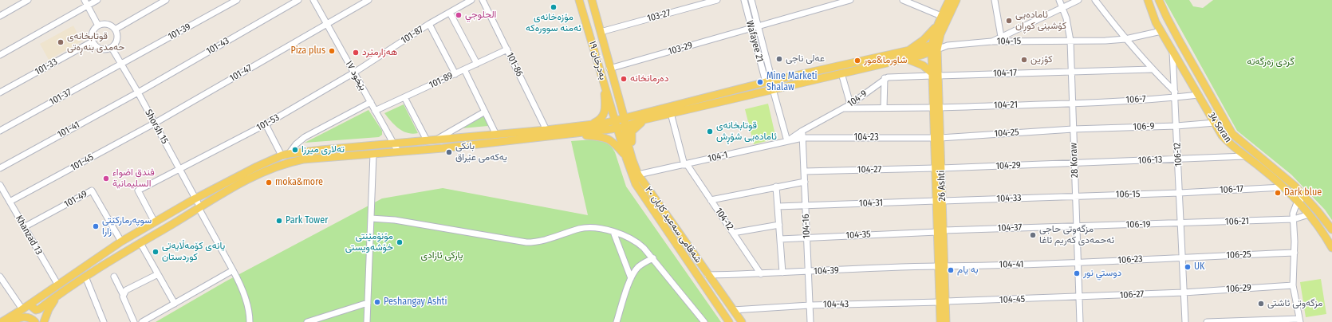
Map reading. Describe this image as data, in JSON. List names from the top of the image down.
{
  "streets": {
    "main road": [
      "بەدرخان ١٩",
      "34 Soran",
      "26 Ashti",
      "شەقامی سەعید کابان ٢٠"
    ],
    "street": [
      "103-27",
      "101-39",
      "101-87",
      "Wafayee 21",
      "104-15",
      "101-43",
      "103-29",
      "101-86",
      "101-33",
      "101-47",
      "104-17",
      "بێخود ١٧",
      "101-89",
      "101-37",
      "104-9",
      "106-7",
      "104-21",
      "101-53",
      "Shorsh 15",
      "106-9",
      "101-41",
      "104-25",
      "104-23",
      "106-12",
      "104-1",
      "28 Koraw",
      "106-13",
      "101-45",
      "104-29",
      "104-27",
      "106-17",
      "106-15",
      "104-33",
      "101-49",
      "104-31",
      "104-12",
      "106-21",
      "106-19",
      "104-16",
      "104-37",
      "Khanzad 13",
      "104-35",
      "106-25",
      "106-23",
      "104-41",
      "104-39",
      "106-29",
      "106-27",
      "104-45",
      "104-43"
    ]
  },
  "crossings": [
    ["103-27", "بەدرخان ١٩"],
    ["101-39", "101-37"],
    ["101-39", "Shorsh 15"],
    ["101-87", "بێخود ١٧"],
    ["101-87", "101-53"],
    ["Wafayee 21", "103-29"],
    ["104-15", "34 Soran"],
    ["104-15", "28 Koraw"],
    ["104-15", "26 Ashti"],
    ["101-43", "Shorsh 15"],
    ["101-43", "101-41"],
    ["103-29", "بەدرخان ١٩"],
    ["بەدرخان ١٩", "شەقامی سەعید کابان ٢٠"],
    ["101-86", "101-89"],
    ["101-33", "Shorsh 15"],
    ["101-47", "بێخود ١٧"],
    ["101-47", "Shorsh 15"],
    ["101-47", "101-45"],
    ["104-17", "28 Koraw"],
    ["104-17", "26 Ashti"],
    ["بێخود ١٧", "101-89"],
    ["بێخود ١٧", "101-53"],
    ["101-37", "Shorsh 15"],
    ["104-9", "104-21"],
    ["104-9", "104-1"],
    ["104-9", "104-16"],
    ["106-7", "104-21"],
    ["106-7", "34 Soran"],
    ["106-7", "106-12"],
    ["106-7", "28 Koraw"],
    ["104-21", "28 Koraw"],
    ["104-21", "26 Ashti"],
    ["101-53", "Shorsh 15"],
    ["Shorsh 15", "101-41"],
    ["Shorsh 15", "101-45"],
    ["106-9", "34 Soran"],
    ["106-9", "104-25"],
    ["106-9", "106-12"],
    ["106-9", "28 Koraw"],
    ["34 Soran", "106-12"],
    ["34 Soran", "106-13"],
    ["34 Soran", "106-17"],
    ["34 Soran", "106-21"],
    ["104-25", "104-23"],
    ["104-25", "28 Koraw"],
    ["104-25", "26 Ashti"],
    ["104-23", "104-1"],
    ["104-23", "26 Ashti"],
    ["104-23", "104-16"],
    ["106-12", "106-13"],
    ["106-12", "106-17"],
    ["106-12", "106-15"],
    ["106-12", "106-21"],
    ["106-12", "106-19"],
    ["106-12", "106-25"],
    ["106-12", "106-23"],
    ["106-12", "106-29"],
    ["106-12", "106-27"],
    ["104-1", "104-12"],
    ["104-1", "شەقامی سەعید کابان ٢٠"],
    ["104-1", "104-16"],
    ["28 Koraw", "106-13"],
    ["28 Koraw", "104-29"],
    ["28 Koraw", "106-15"],
    ["28 Koraw", "104-33"],
    ["28 Koraw", "106-19"],
    ["28 Koraw", "104-37"],
    ["28 Koraw", "106-23"],
    ["28 Koraw", "104-41"],
    ["28 Koraw", "106-27"],
    ["28 Koraw", "104-45"],
    ["106-13", "104-29"],
    ["101-45", "Khanzad 13"],
    ["104-29", "104-27"],
    ["104-29", "26 Ashti"],
    ["104-27", "26 Ashti"],
    ["104-27", "104-16"],
    ["26 Ashti", "104-33"],
    ["26 Ashti", "104-31"],
    ["26 Ashti", "104-37"],
    ["26 Ashti", "104-35"],
    ["26 Ashti", "104-41"],
    ["26 Ashti", "104-39"],
    ["26 Ashti", "104-45"],
    ["26 Ashti", "104-43"],
    ["106-17", "106-15"],
    ["106-15", "104-33"],
    ["104-33", "104-31"],
    ["101-49", "Khanzad 13"],
    ["104-31", "104-16"],
    ["104-12", "104-39"],
    ["106-21", "106-19"],
    ["شەقامی سەعید کابان ٢٠", "104-39"],
    ["شەقامی سەعید کابان ٢٠", "104-43"],
    ["106-19", "104-37"],
    ["104-16", "104-35"],
    ["104-16", "104-39"],
    ["104-16", "104-43"],
    ["104-37", "104-35"],
    ["106-25", "106-23"],
    ["106-23", "104-41"],
    ["104-41", "104-39"],
    ["106-29", "106-27"],
    ["106-27", "104-45"],
    ["104-45", "104-43"]
  ],
  "parks": ["گردی زەرگەتە", "پارکی ئازادی"],
  "places": [
    "مۆزەخانەی ئەمنە سوورەکە",
    "الحلوجي",
    "ئامادەیی کۆشینی کوڕان",
    "قوتابخانەی حەمدی بنەڕەتی",
    "Piza plus",
    "هەزارمێرد",
    "عەلی ناجی",
    "كؤزين",
    "شاورما&مور",
    "دەرمانخانە",
    "Mine Marketi Shalaw",
    "قوتابخانەی ئامادەیی شۆڕش",
    "تەلاری میرزا",
    "بانکی یەکەمی عێراق",
    "فندق اضواء السليمانية",
    "moka&more",
    "Dark blue",
    "Park Tower",
    "سوپەرمارکێتی زارا",
    "مزگەوتی حاجی ئەحمەدی کەریم ئاغا",
    "مۆنۆمێنتی خۆشەویستی",
    "یانەی کۆمەڵایەتی کوردستان",
    "UK",
    "به يام",
    "دوستي نور",
    "Peshangay Ashti",
    "مزگەوتی ئاشتی"
  ]
}
